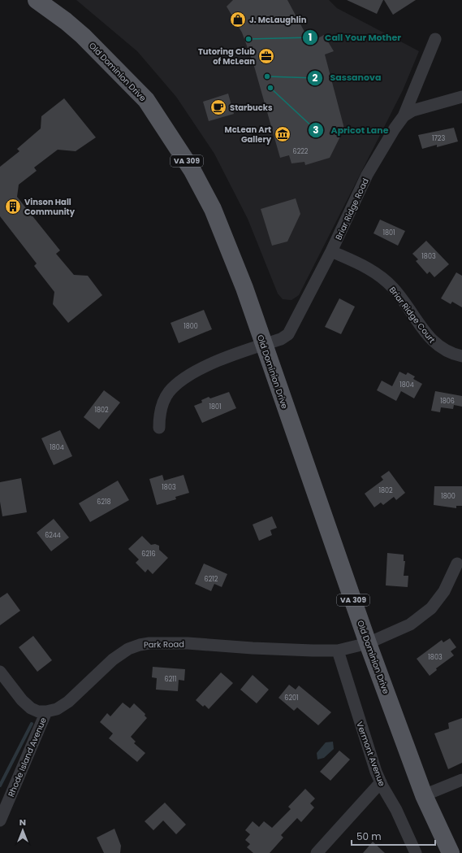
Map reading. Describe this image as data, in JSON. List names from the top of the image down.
{
  "streets": {
    "main road": ["Old Dominion Drive", "VA 309"],
    "street": [
      "Briar Ridge Road",
      "Briar Ridge Court",
      "Park Road",
      "Vermont Avenue",
      "Rhode Island Avenue"
    ]
  },
  "crossings": [
    ["Old Dominion Drive", "Briar Ridge Road"],
    ["Old Dominion Drive", "Park Road"],
    ["Briar Ridge Road", "Briar Ridge Court"],
    ["Park Road", "Vermont Avenue"],
    ["Park Road", "Rhode Island Avenue"]
  ],
  "places": {
    "shop": ["J. McLaughlin"],
    "other": ["Call Your Mother", "Sassanova", "Apricot Lane"],
    "office": ["Tutoring Club of McLean"],
    "cafe": ["Starbucks"],
    "museum": ["McLean Art Gallery"],
    "building": ["Vinson Hall Community"]
  },
  "house_numbers": [
    "1723",
    "6222",
    "1801",
    "1803",
    "1800",
    "1804",
    "1806",
    "1801",
    "1802",
    "1804",
    "1803",
    "1802",
    "1800",
    "6218",
    "6244",
    "6216",
    "6212",
    "1803",
    "6211",
    "6201"
  ],
  "scale_bar": "50 m",
  "north": "top"
}
